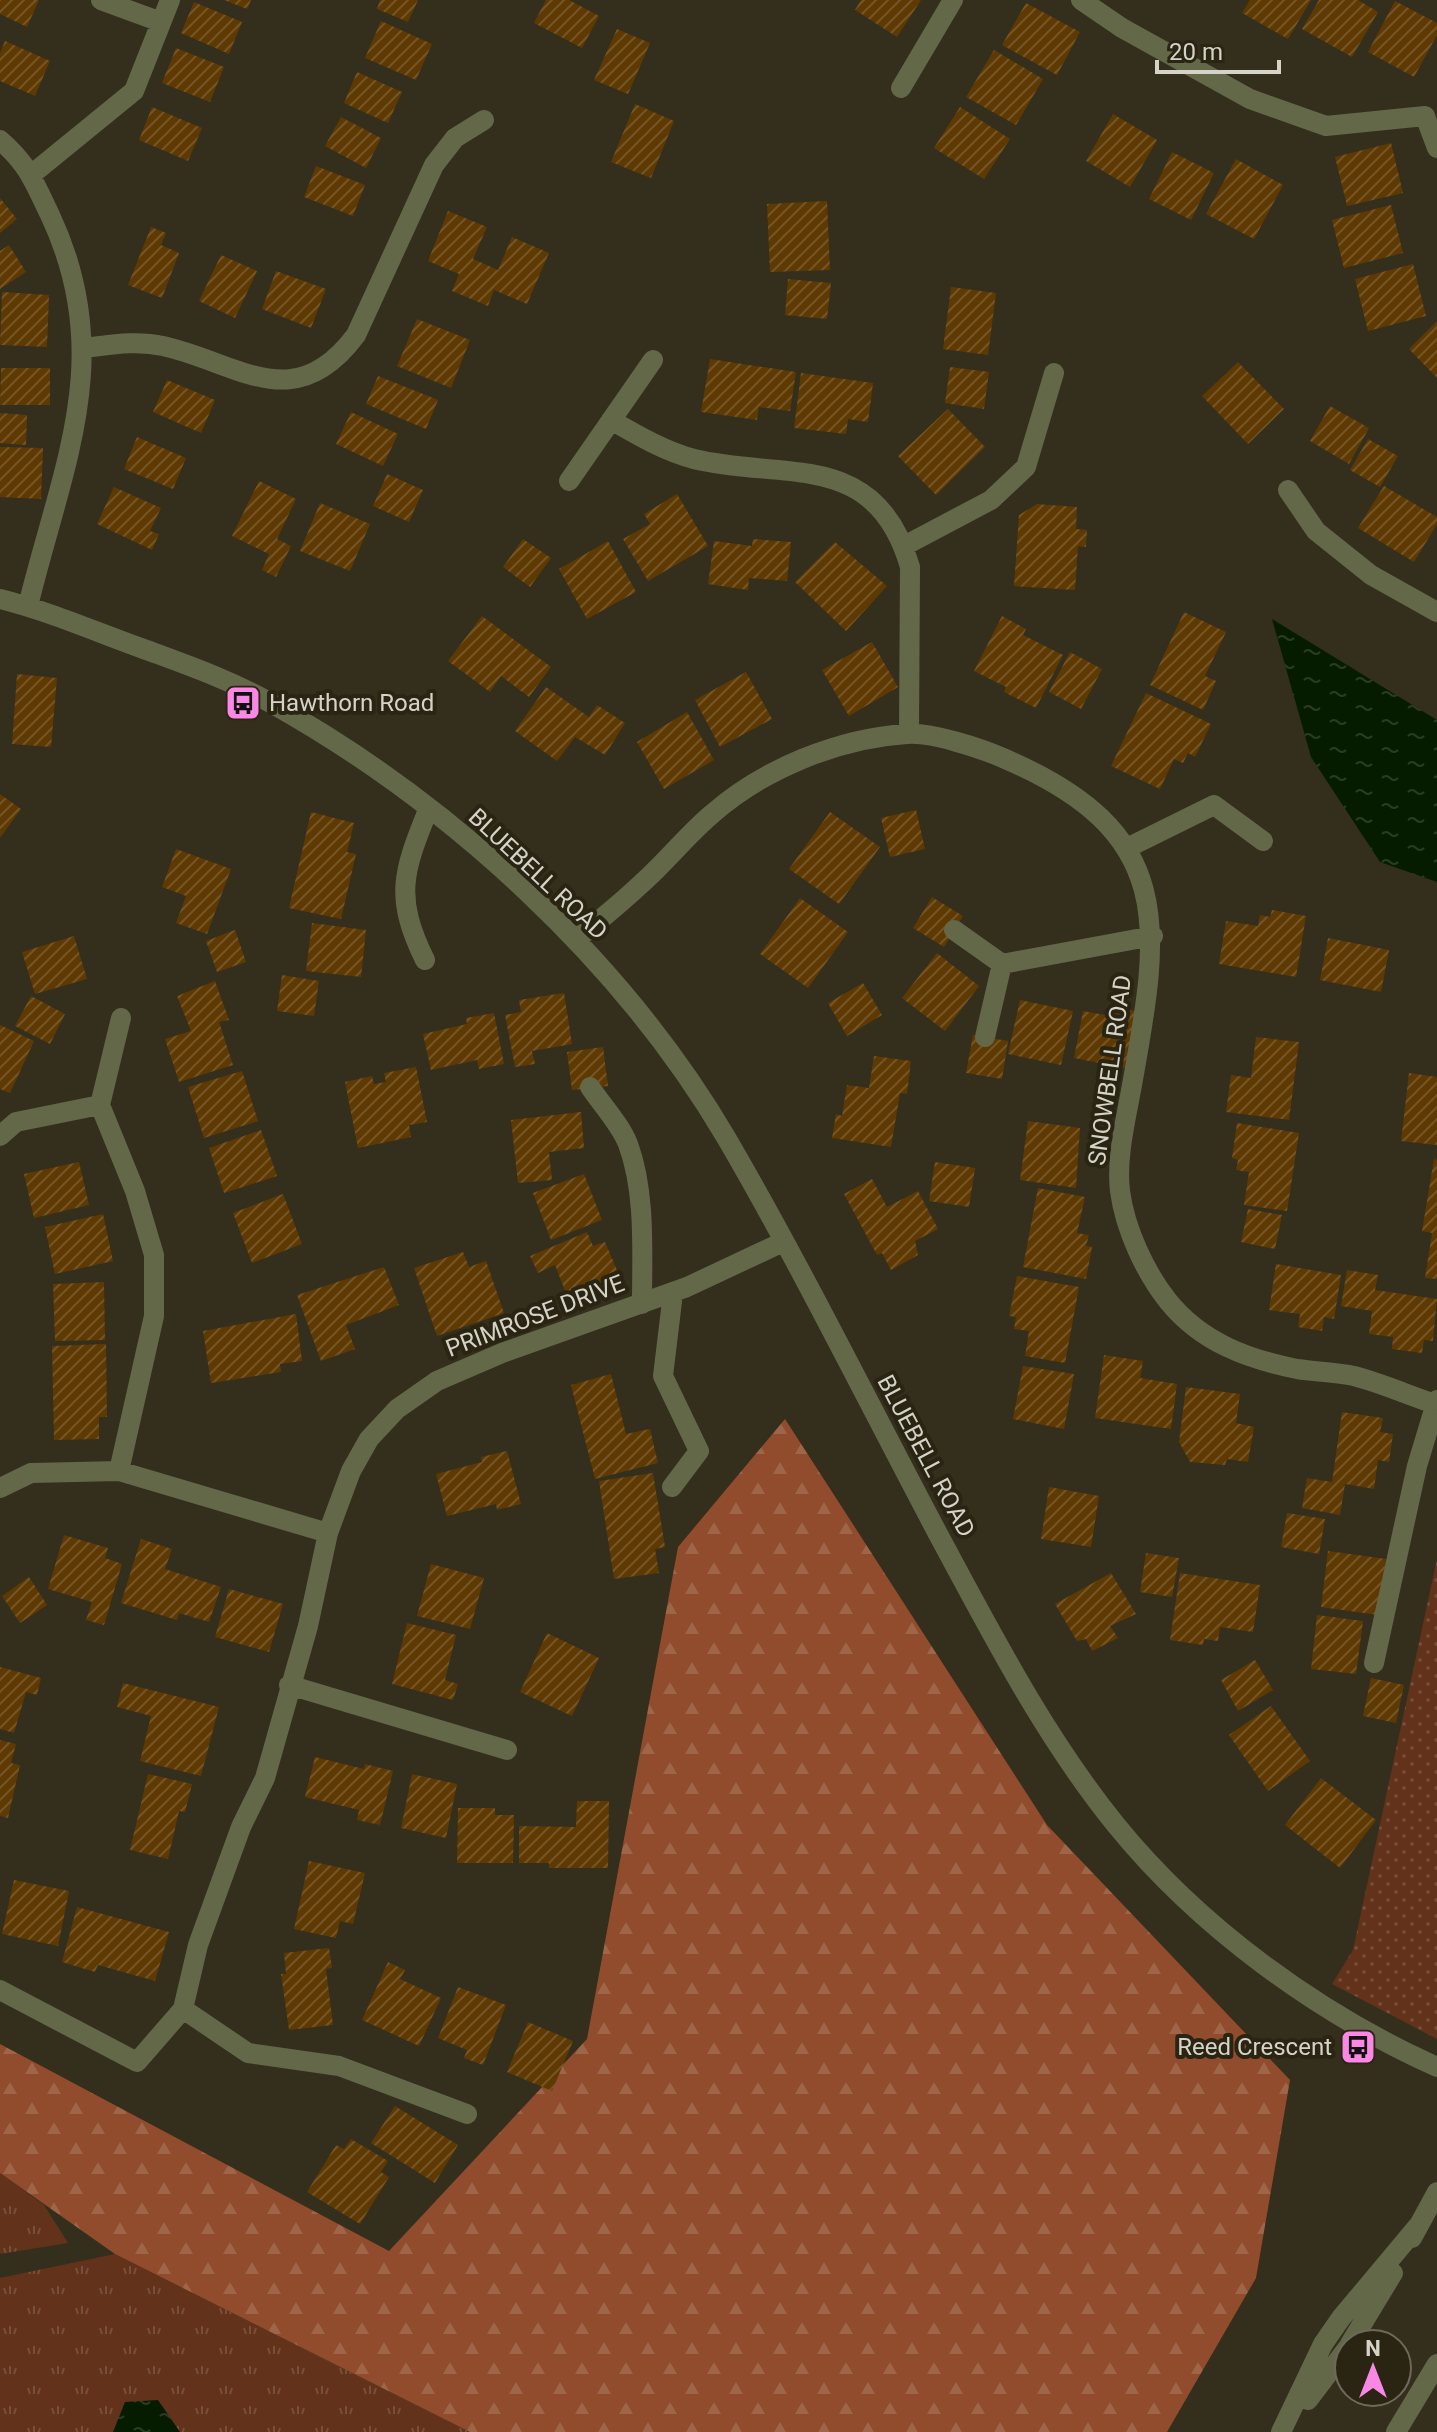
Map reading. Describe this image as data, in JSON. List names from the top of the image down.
{
  "streets": {
    "street": ["BLUEBELL ROAD", "SNOWBELL ROAD", "PRIMROSE DRIVE"]
  },
  "crossings": [
    ["BLUEBELL ROAD", "SNOWBELL ROAD"],
    ["BLUEBELL ROAD", "PRIMROSE DRIVE"]
  ],
  "places": {
    "bus stop": ["Hawthorn Road", "Reed Crescent"]
  },
  "scale_bar": "20 m",
  "north": "top"
}
